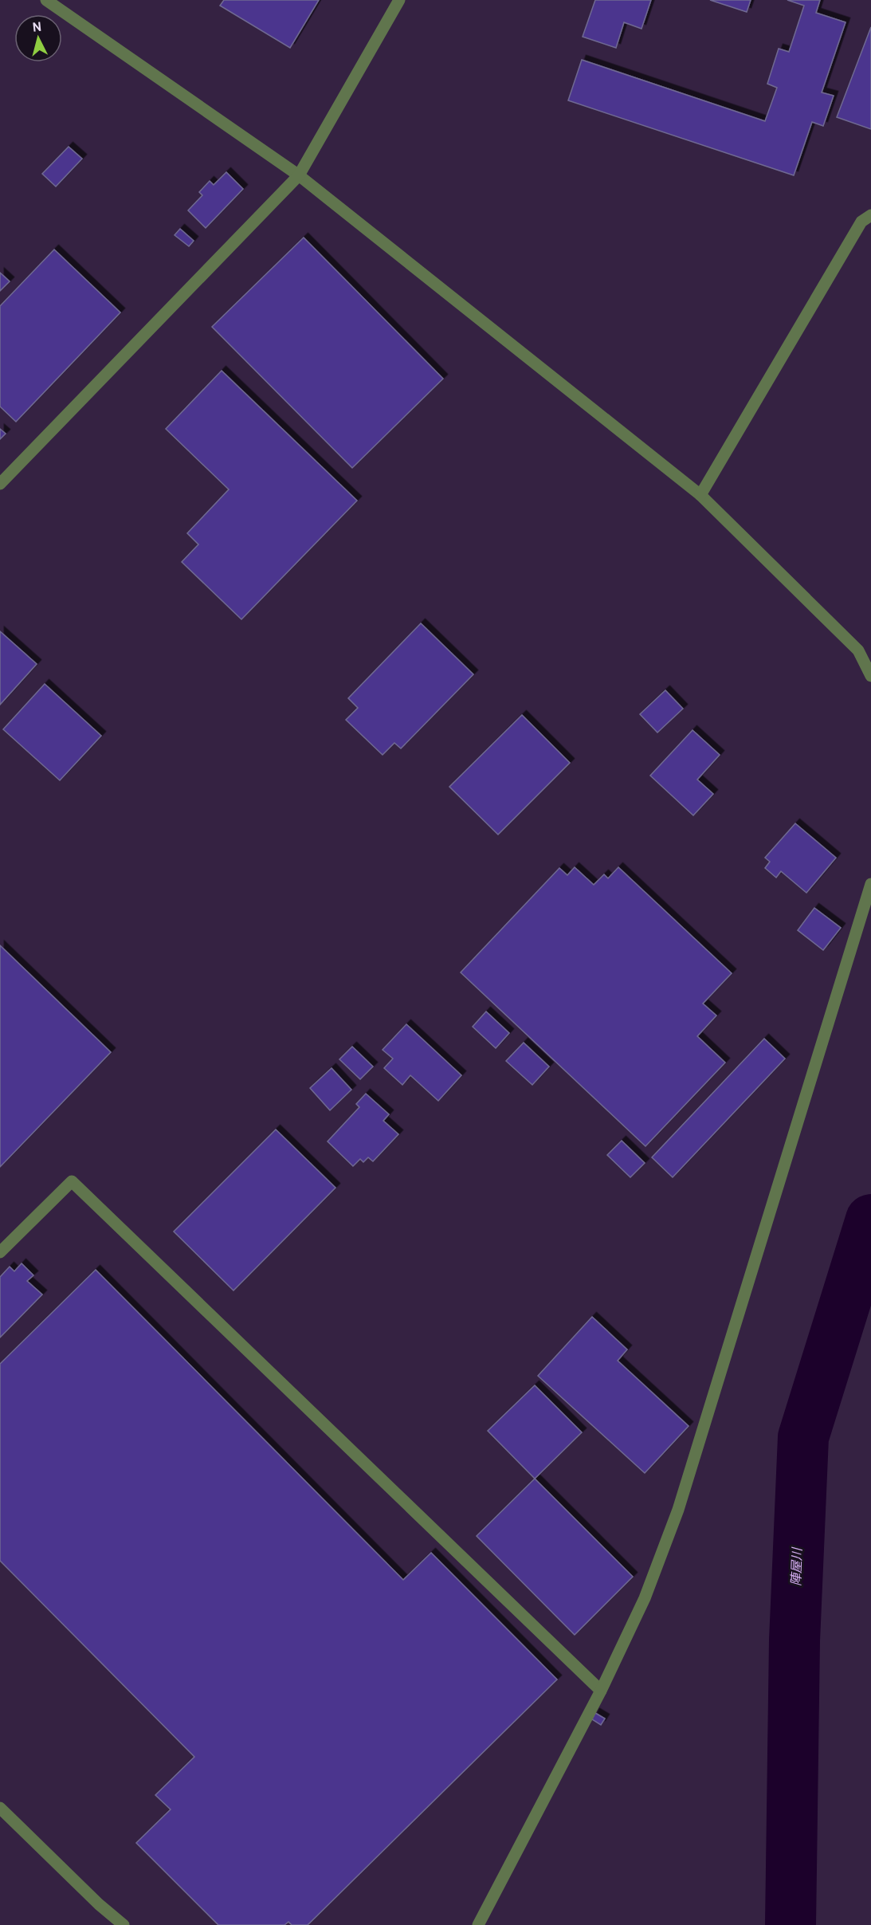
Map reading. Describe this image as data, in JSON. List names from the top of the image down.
{
  "water": ["陣屋川"],
  "north": "top"
}
